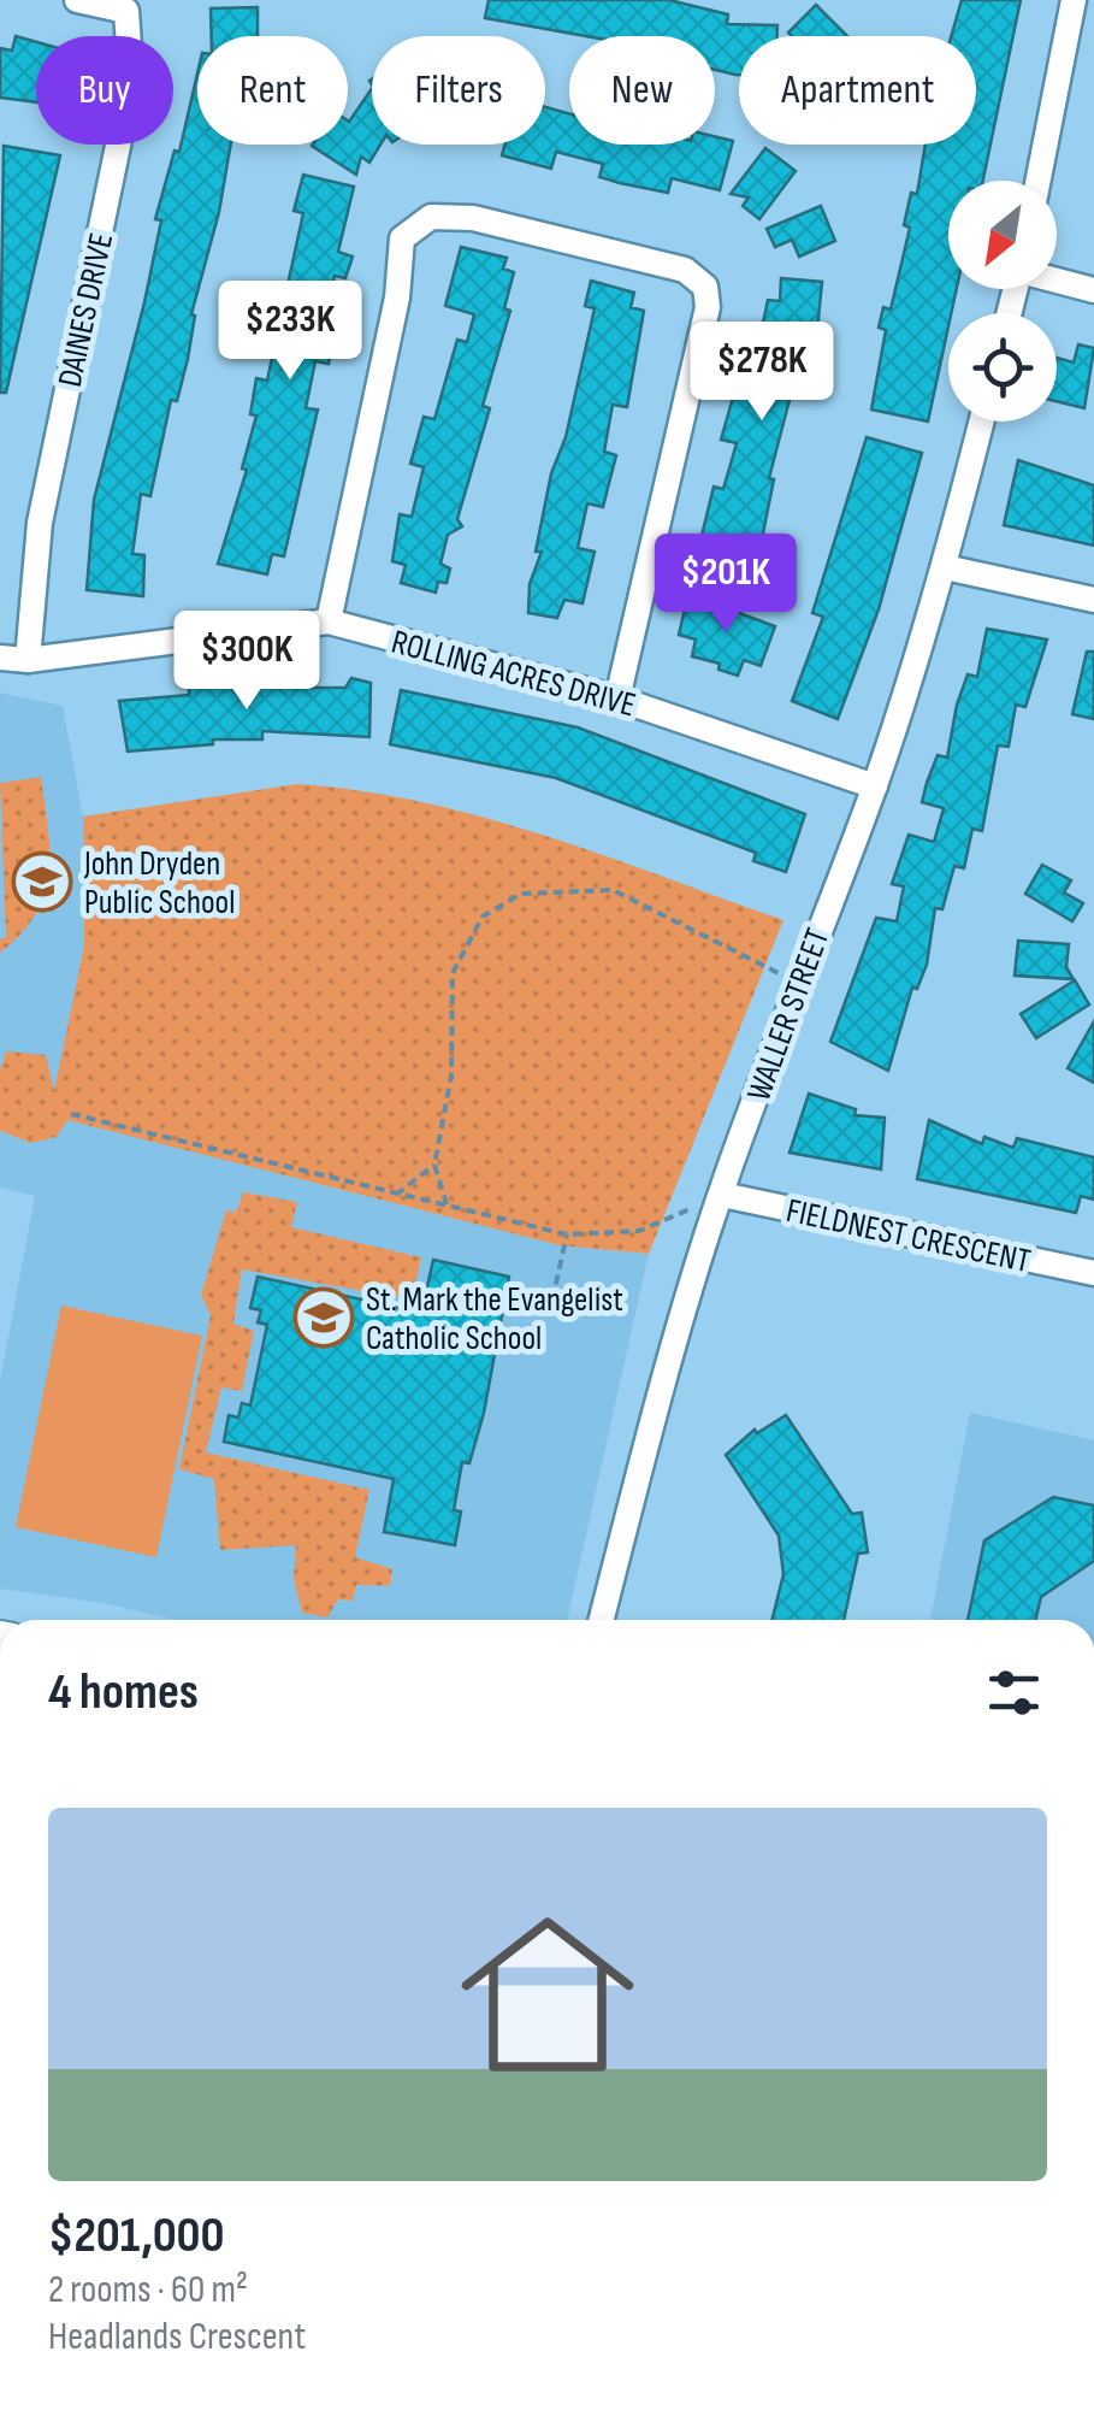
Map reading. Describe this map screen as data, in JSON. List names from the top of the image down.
{
  "streets": {
    "street": [
      "DAINES DRIVE",
      "ROLLING ACRES DRIVE",
      "WALLER STREET",
      "FIELDNEST CRESCENT"
    ]
  },
  "crossings": [
    ["DAINES DRIVE", "ROLLING ACRES DRIVE"],
    ["ROLLING ACRES DRIVE", "WALLER STREET"],
    ["WALLER STREET", "FIELDNEST CRESCENT"]
  ],
  "places": {
    "school or university": ["John Dryden Public School", "St. Mark the Evangelist Catholic School"]
  },
  "north": "bottom left",
  "page": {
    "chip": [
      "Buy",
      "Rent",
      "Filters",
      "New",
      "Apartment"
    ],
    "price": [
      "$233K",
      "$278K",
      "$201K",
      "$300K"
    ],
    "heading": "4 homes",
    "list": [
      {
        "name": "$201,000",
        "note": "2 rooms · 60 m² · Headlands Crescent"
      }
    ]
  }
}
